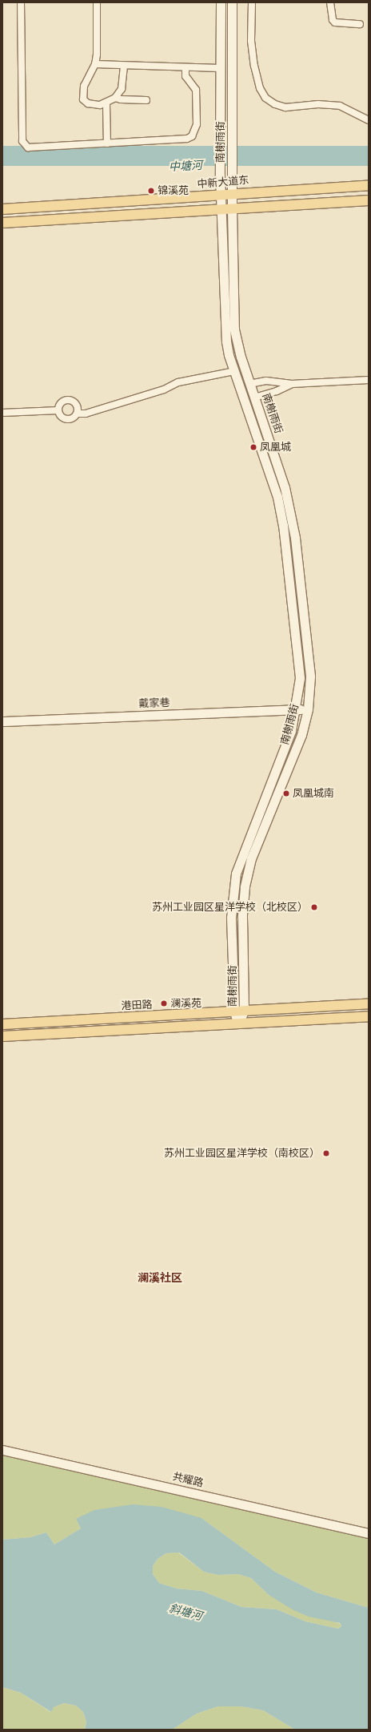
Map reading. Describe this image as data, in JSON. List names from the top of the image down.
{
  "streets": {
    "main road": [
      "南榭雨街",
      "中新大道东",
      "戴家巷",
      "港田路",
      "共耀路"
    ]
  },
  "crossings": [
    ["南榭雨街", "中新大道东"],
    ["南榭雨街", "戴家巷"],
    ["南榭雨街", "港田路"]
  ],
  "districts": ["澜溪社区"],
  "water": ["中塘河", "斜塘河"],
  "places": [
    "锦溪苑",
    "凤凰城",
    "凤凰城南",
    "苏州工业园区星洋学校（北校区）",
    "澜溪苑",
    "苏州工业园区星洋学校（南校区）"
  ]
}
